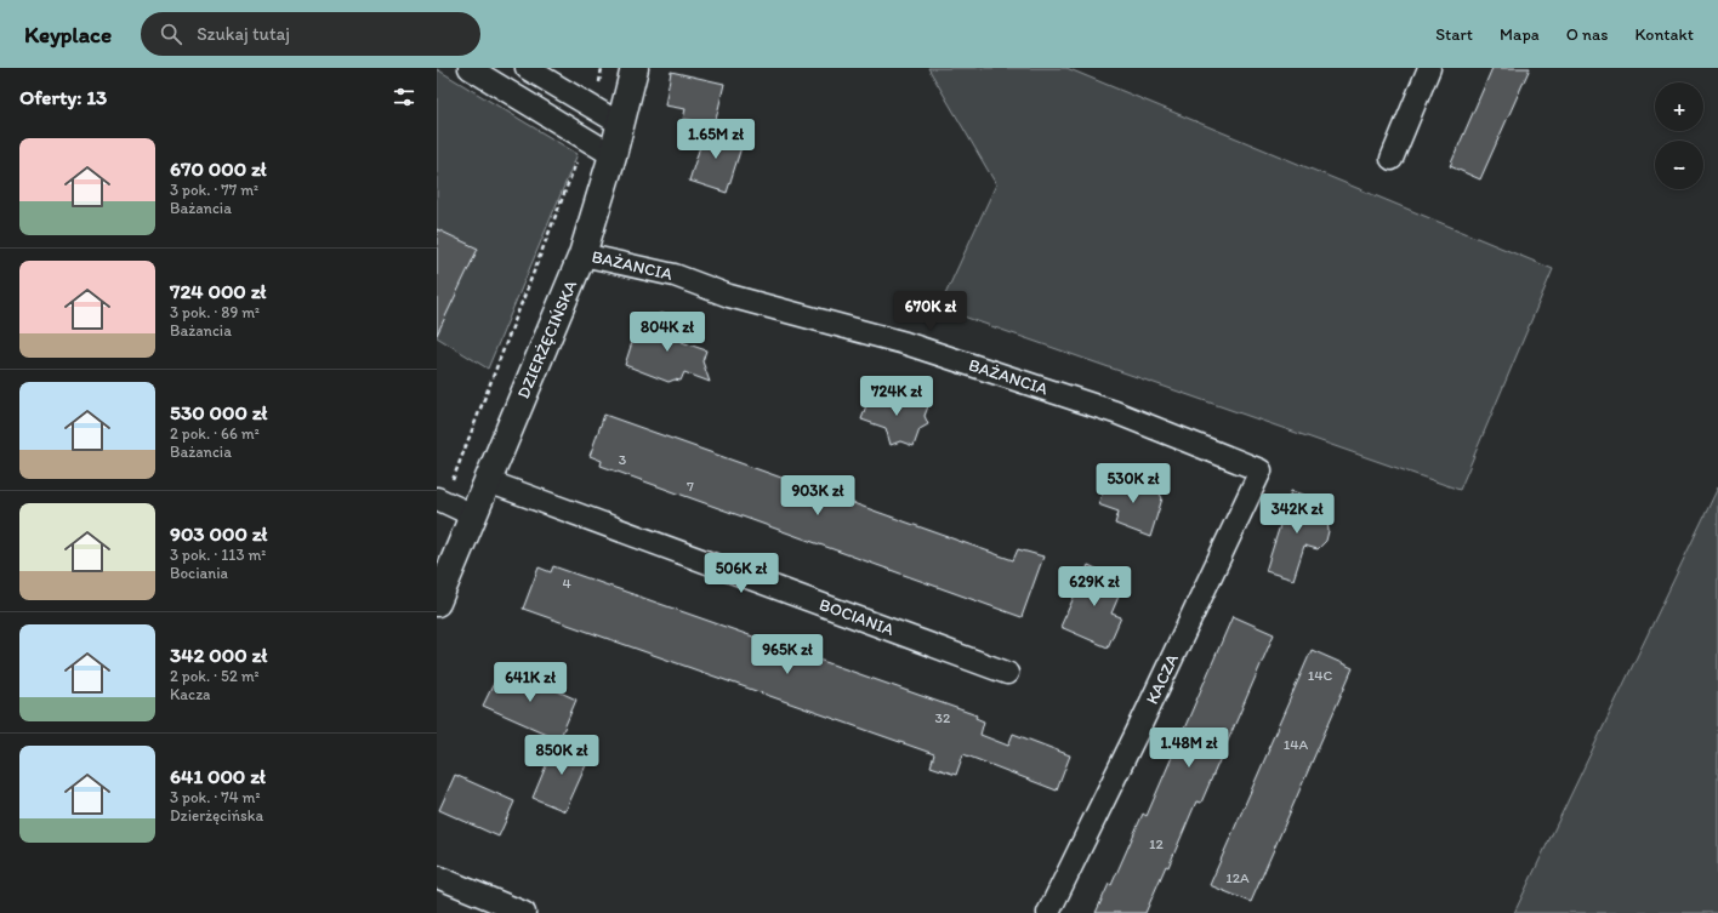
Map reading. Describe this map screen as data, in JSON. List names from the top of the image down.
{
  "streets": {
    "street": [
      "BAŻANCIA",
      "DZIERŻĘCIŃSKA",
      "BOCIANIA",
      "KACZA"
    ]
  },
  "crossings": [
    ["BAŻANCIA", "DZIERŻĘCIŃSKA"],
    ["BAŻANCIA", "KACZA"],
    ["DZIERŻĘCIŃSKA", "BOCIANIA"]
  ],
  "house_numbers": [
    "3",
    "7",
    "4",
    "14C",
    "32",
    "14A",
    "12",
    "12A"
  ],
  "page": {
    "header": "Keyplace",
    "search": "Szukaj tutaj",
    "nav": [
      "Start",
      "Mapa",
      "O nas",
      "Kontakt"
    ],
    "heading": "Oferty: 13",
    "map_buttons": ["+", "−"],
    "price": [
      "1.65M zł",
      "670K zł",
      "804K zł",
      "724K zł",
      "530K zł",
      "903K zł",
      "342K zł",
      "506K zł",
      "629K zł",
      "965K zł",
      "641K zł",
      "1.48M zł",
      "850K zł"
    ],
    "list": [
      {
        "name": "670 000 zł",
        "note": "3 pok. · 77 m² · Bażancia"
      },
      {
        "name": "724 000 zł",
        "note": "3 pok. · 89 m² · Bażancia"
      },
      {
        "name": "530 000 zł",
        "note": "2 pok. · 66 m² · Bażancia"
      },
      {
        "name": "903 000 zł",
        "note": "3 pok. · 113 m² · Bociania"
      },
      {
        "name": "342 000 zł",
        "note": "2 pok. · 52 m² · Kacza"
      },
      {
        "name": "641 000 zł",
        "note": "3 pok. · 74 m² · Dzierżęcińska"
      }
    ]
  }
}
